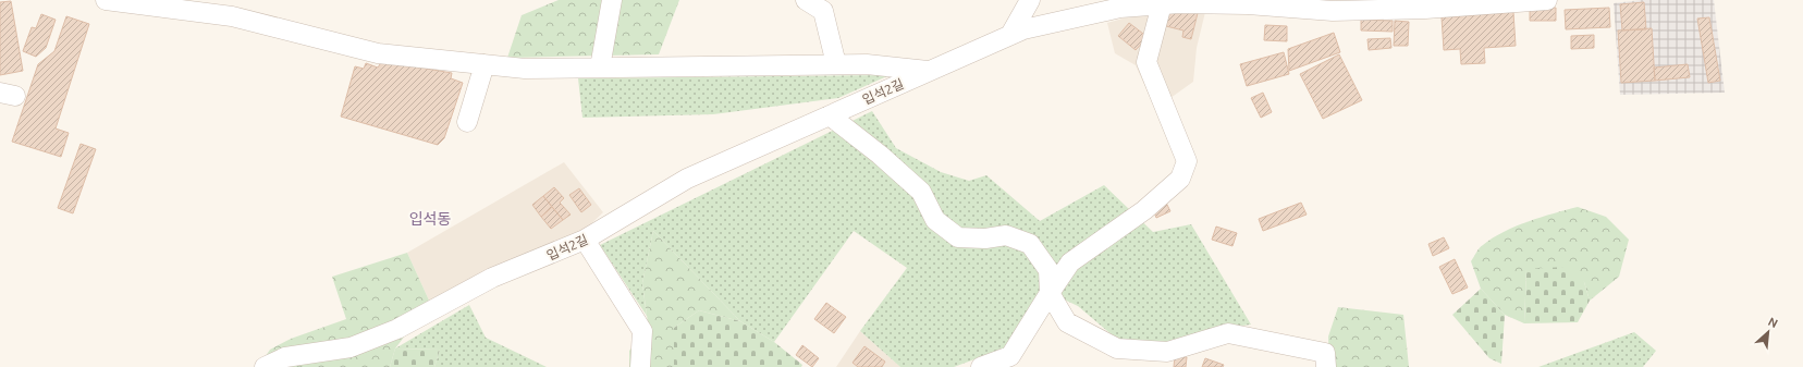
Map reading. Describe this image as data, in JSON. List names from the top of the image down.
{
  "streets": {
    "street": ["입석2길"]
  },
  "districts": ["입석동"],
  "north": "top right"
}
